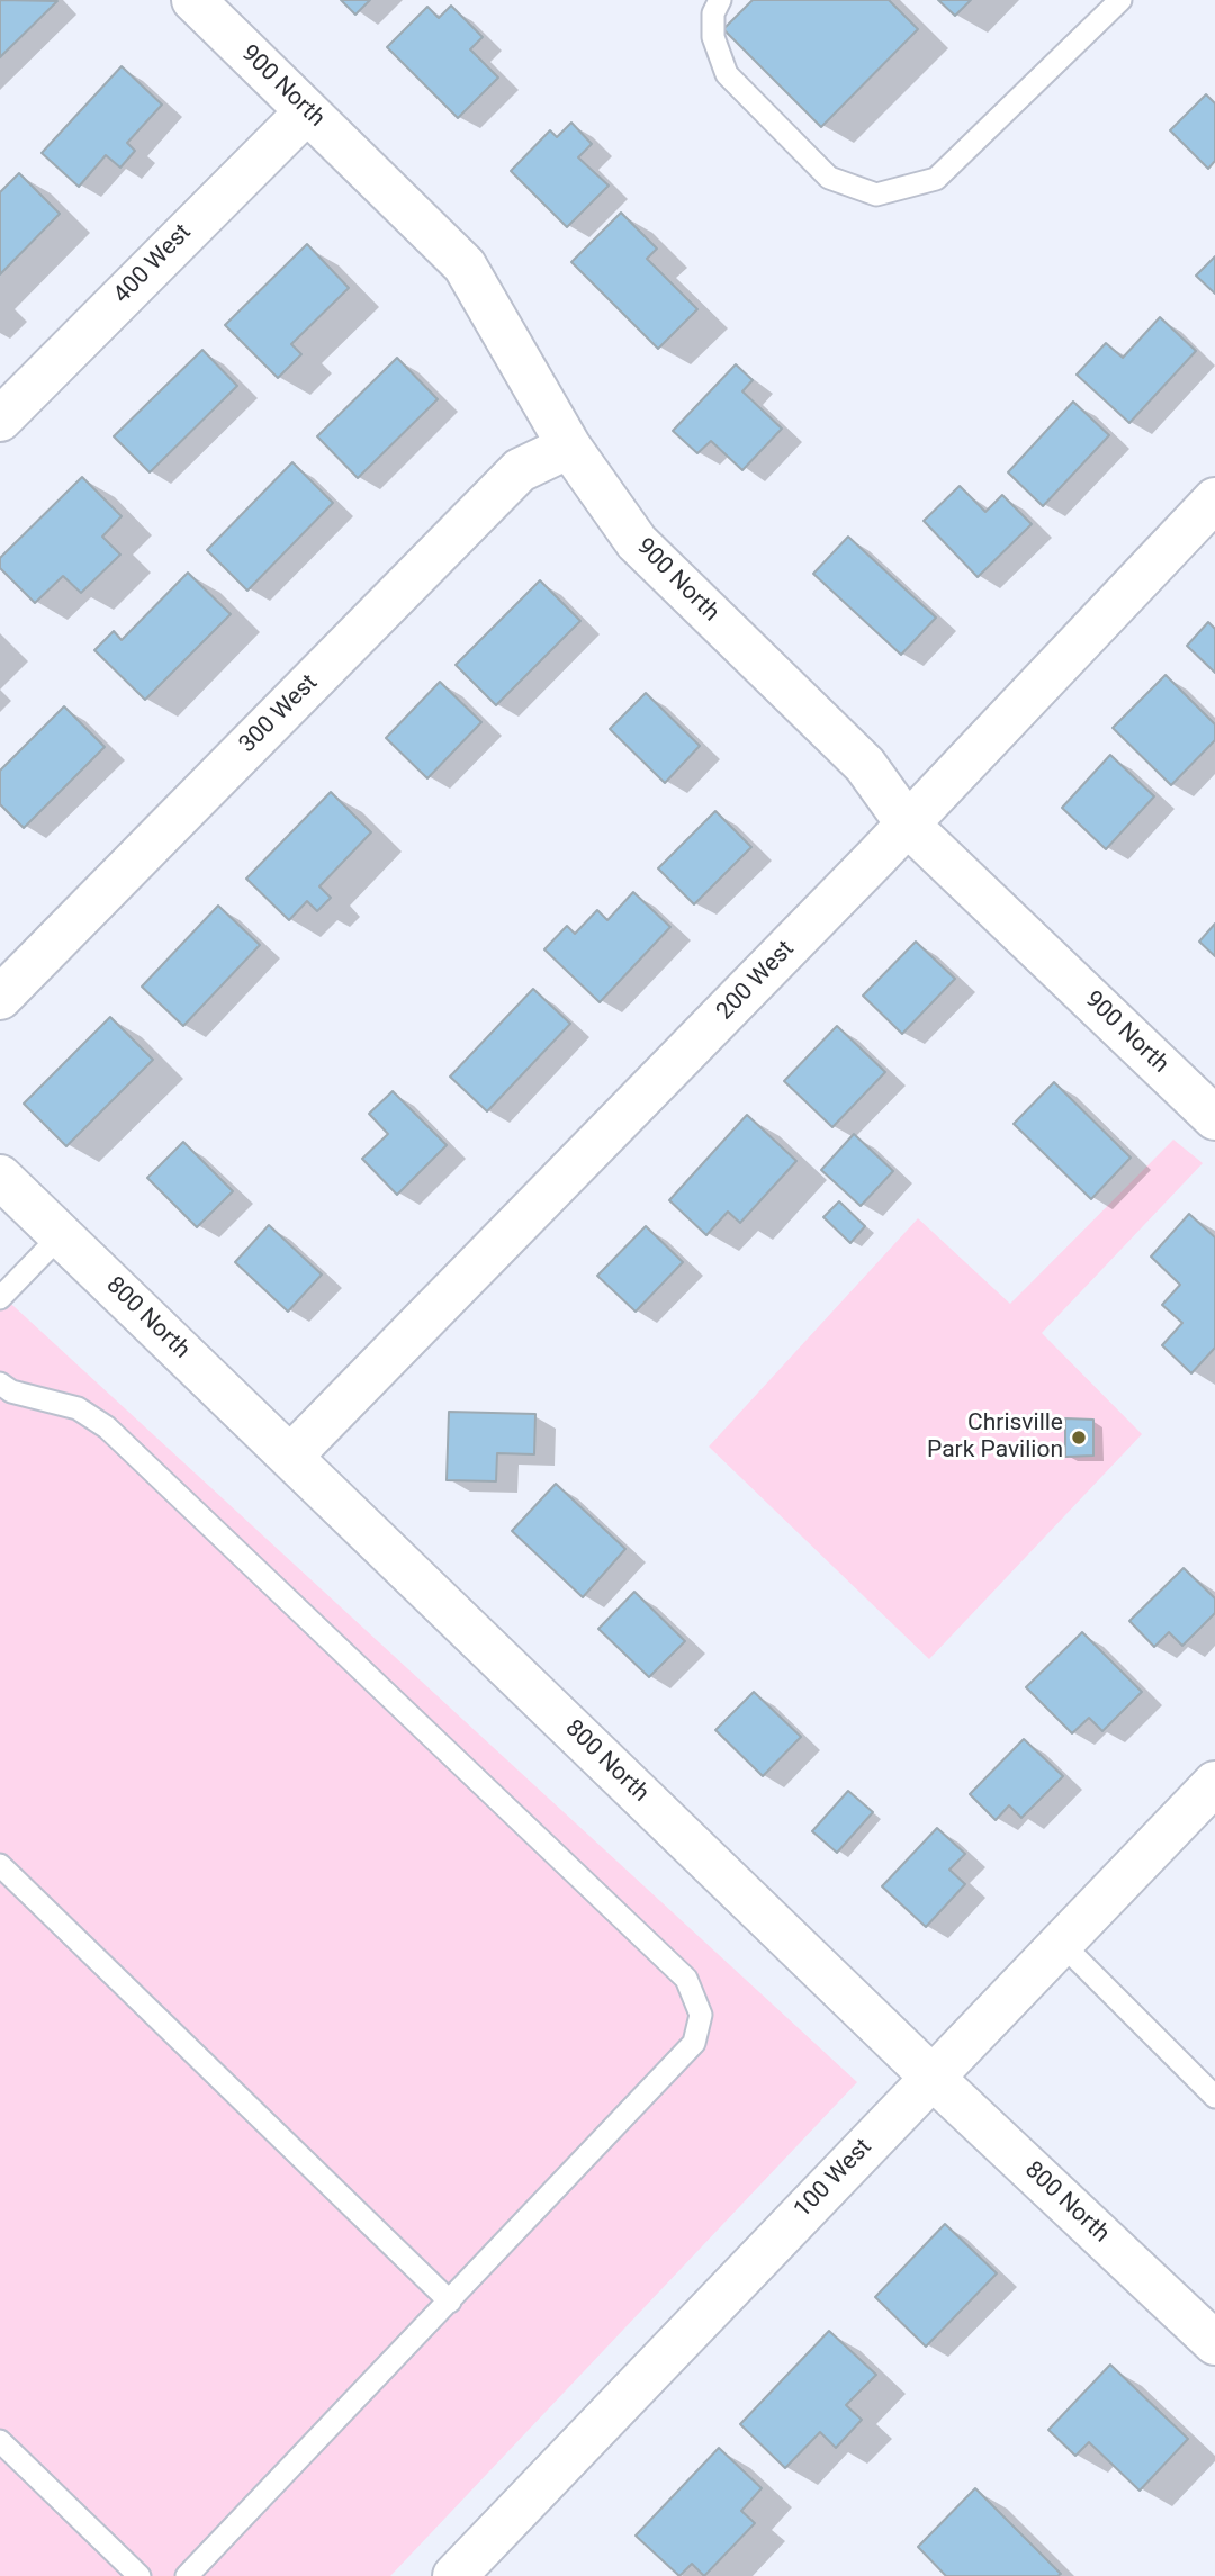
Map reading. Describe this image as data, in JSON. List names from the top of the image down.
{
  "streets": {
    "street": [
      "900 North",
      "400 West",
      "300 West",
      "200 West",
      "800 North",
      "100 West"
    ]
  },
  "crossings": [
    ["900 North", "400 West"],
    ["900 North", "300 West"],
    ["900 North", "200 West"],
    ["200 West", "800 North"],
    ["800 North", "100 West"]
  ],
  "places": ["Chrisville Park Pavilion"]
}
